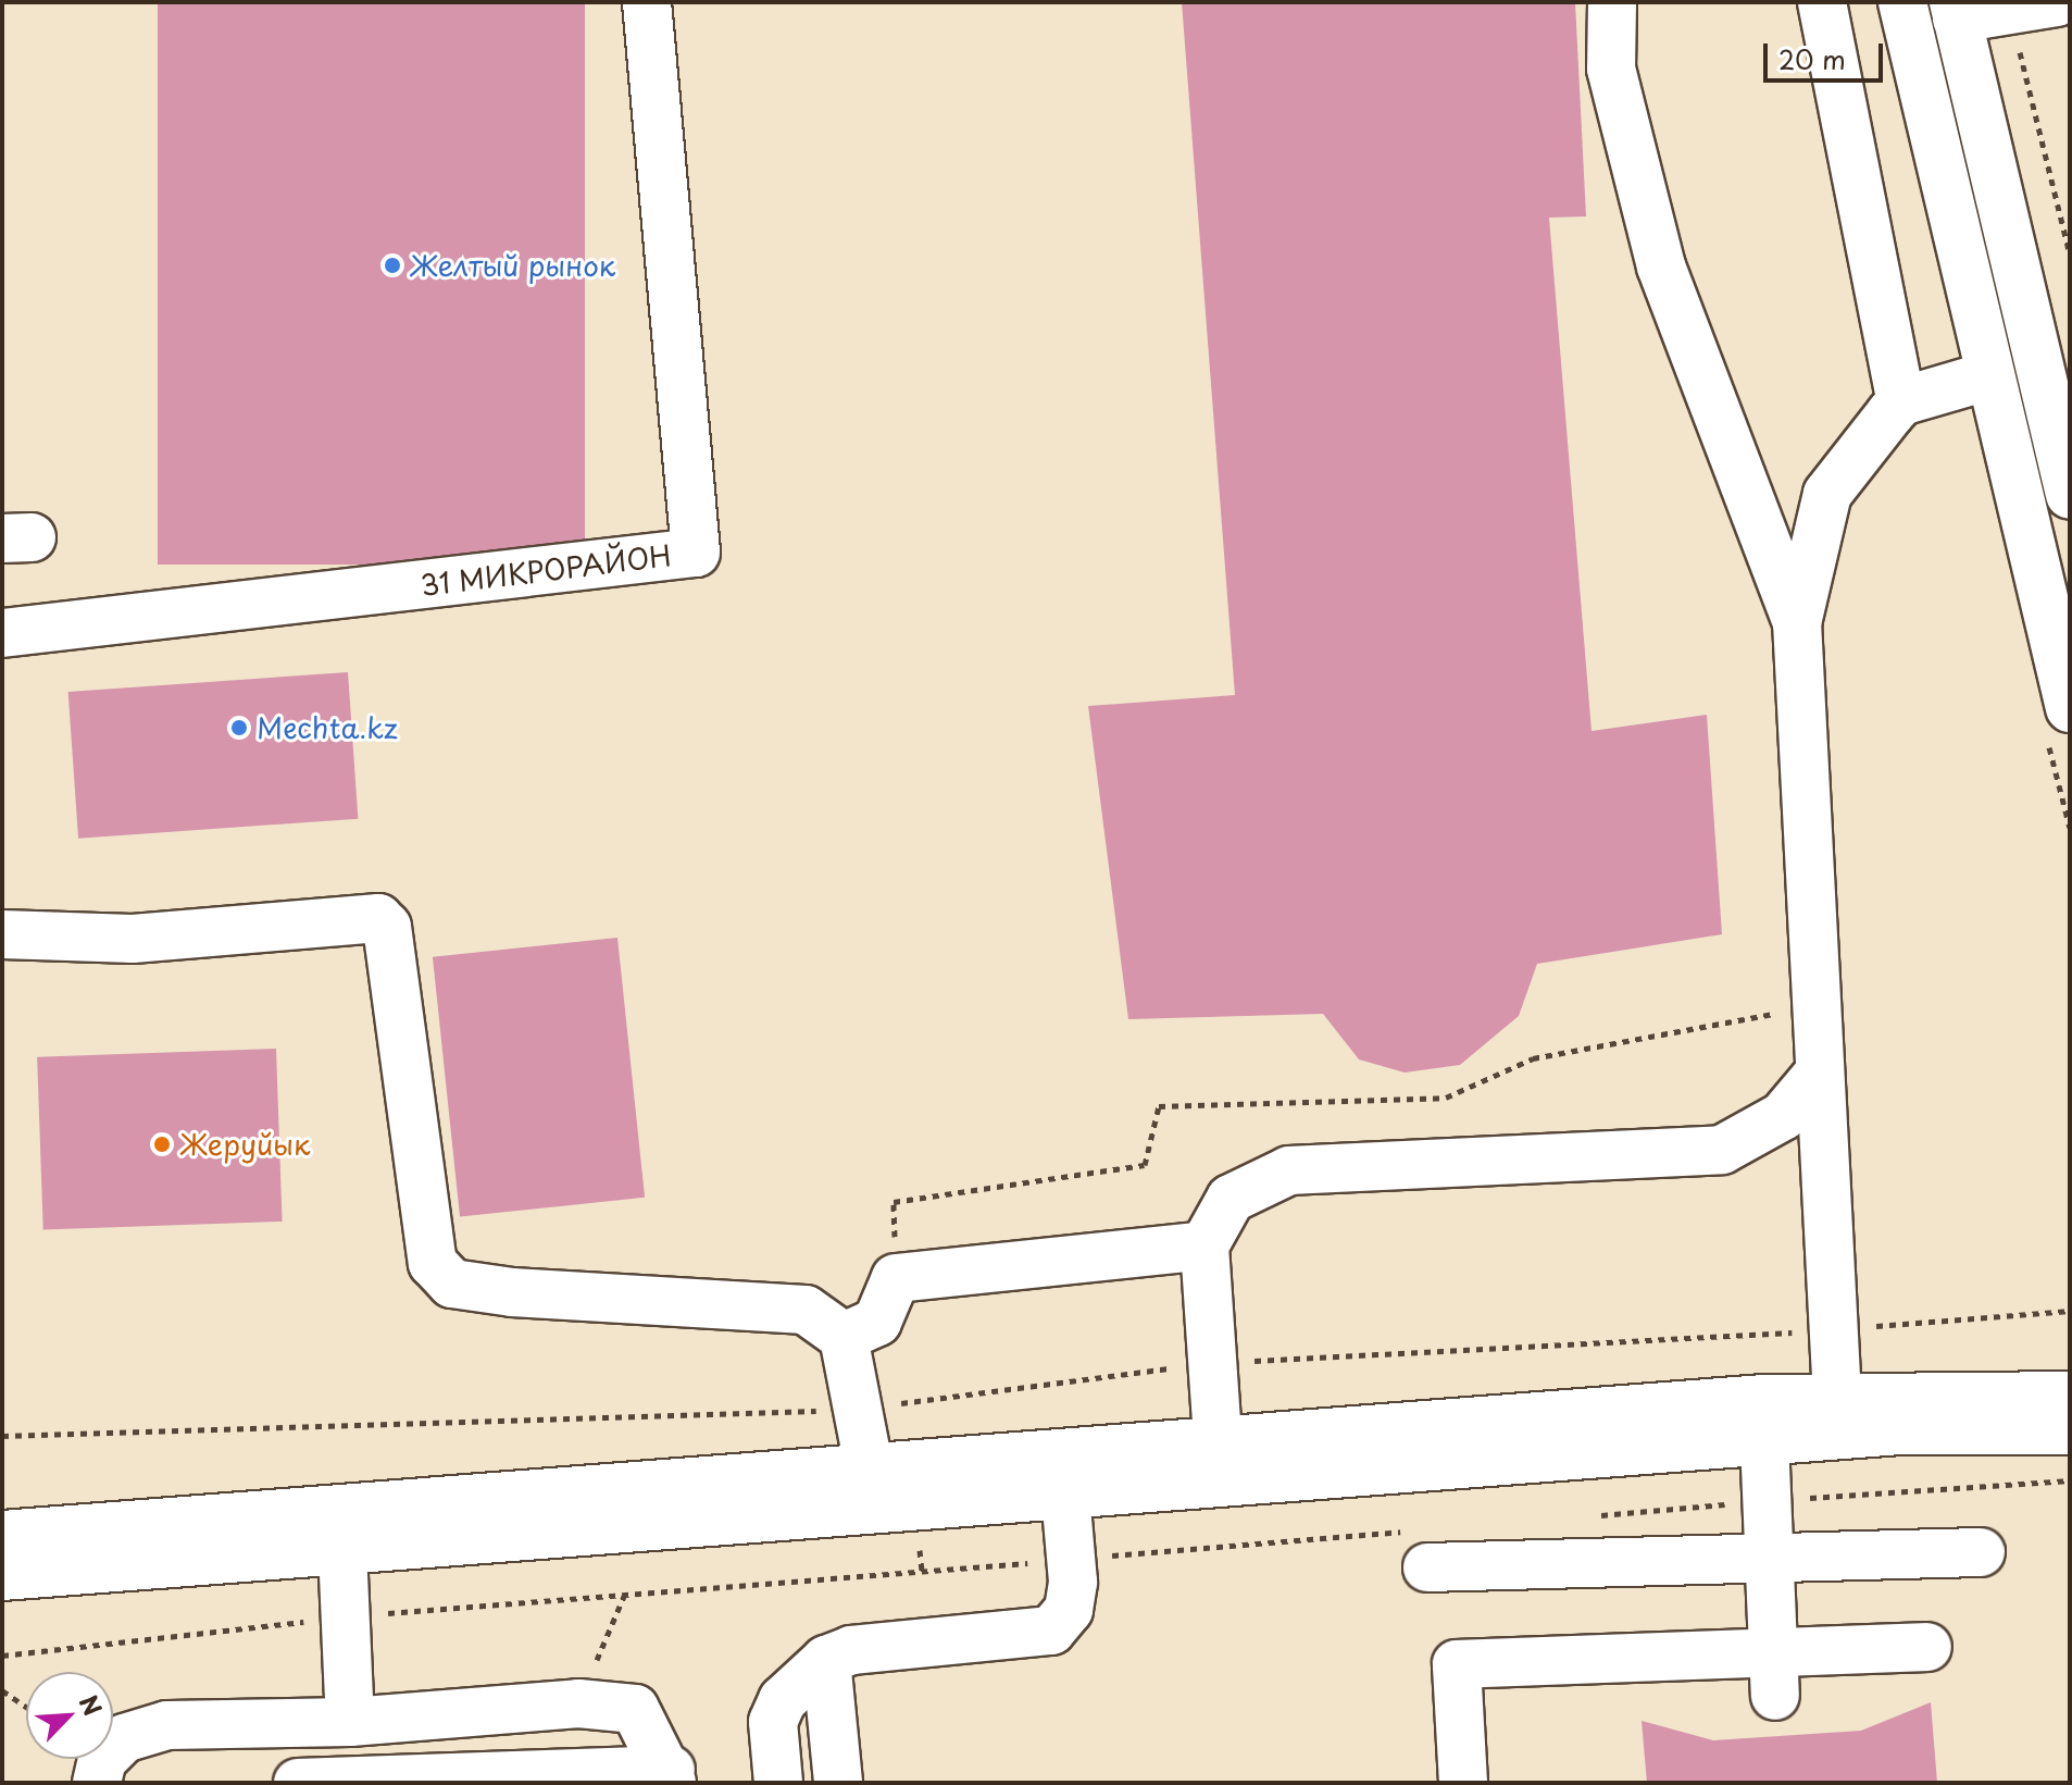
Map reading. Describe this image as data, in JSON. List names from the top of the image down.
{
  "streets": {
    "main road": ["31 МИКРОРАЙОН"]
  },
  "places": ["Желтый рынок", "Mechta.kz", "Жеруйык"],
  "scale_bar": "20 m",
  "north": "top right"
}
